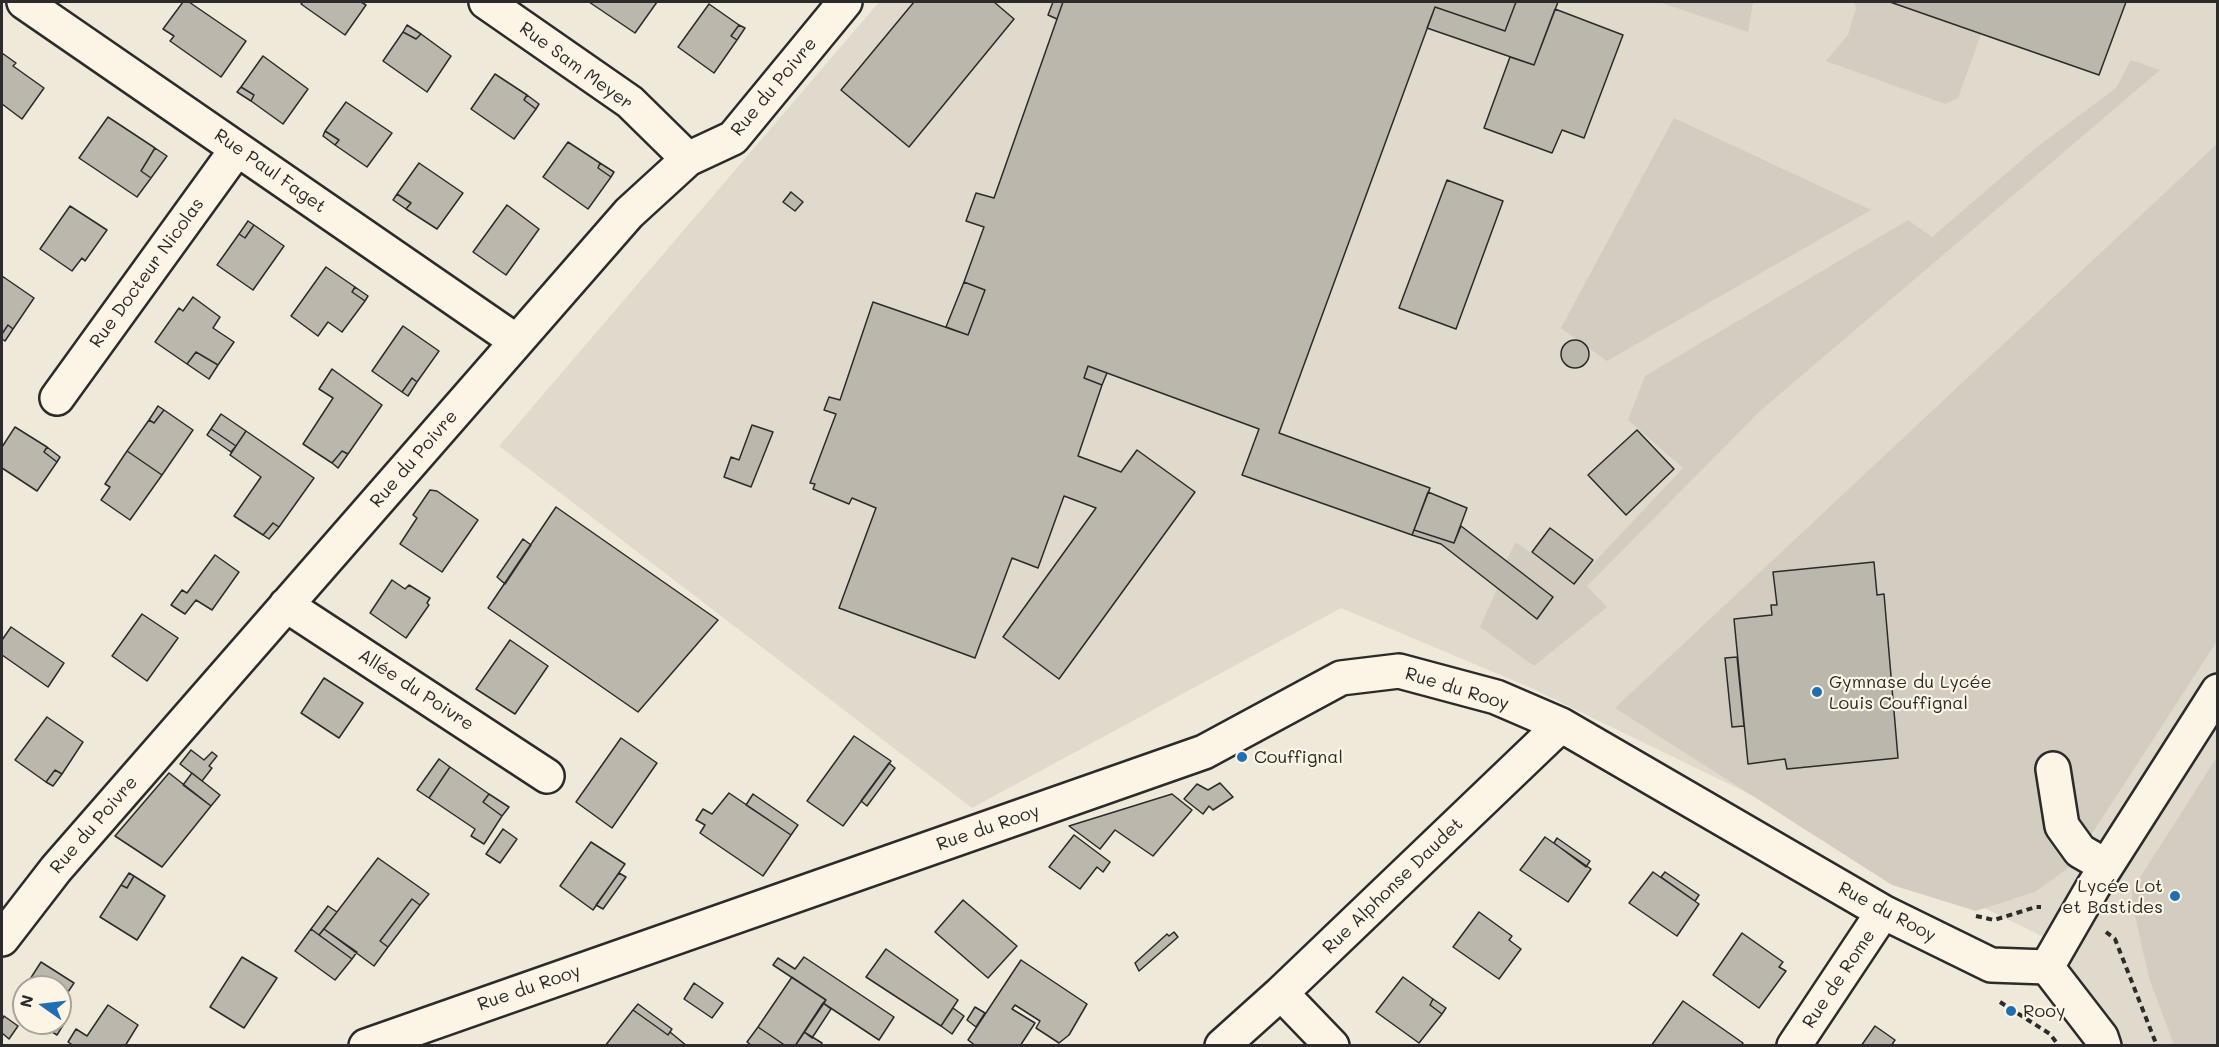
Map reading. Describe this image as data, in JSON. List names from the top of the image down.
{
  "streets": {
    "street": [
      "Rue Sam Meyer",
      "Rue du Poivre",
      "Rue Paul Faget",
      "Rue Docteur Nicolas",
      "Rue du Rooy",
      "Allée du Poivre",
      "Rue Alphonse Daudet",
      "Rue de Rome"
    ]
  },
  "crossings": [
    ["Rue Sam Meyer", "Rue du Poivre"],
    ["Rue du Poivre", "Rue Paul Faget"],
    ["Rue du Poivre", "Allée du Poivre"],
    ["Rue Paul Faget", "Rue Docteur Nicolas"],
    ["Rue du Rooy", "Rue Alphonse Daudet"],
    ["Rue du Rooy", "Rue de Rome"]
  ],
  "places": [
    "Gymnase du Lycée Louis Couffignal",
    "Couffignal",
    "Lycée Lot et Bastides",
    "Rooy"
  ],
  "north": "left"
}
